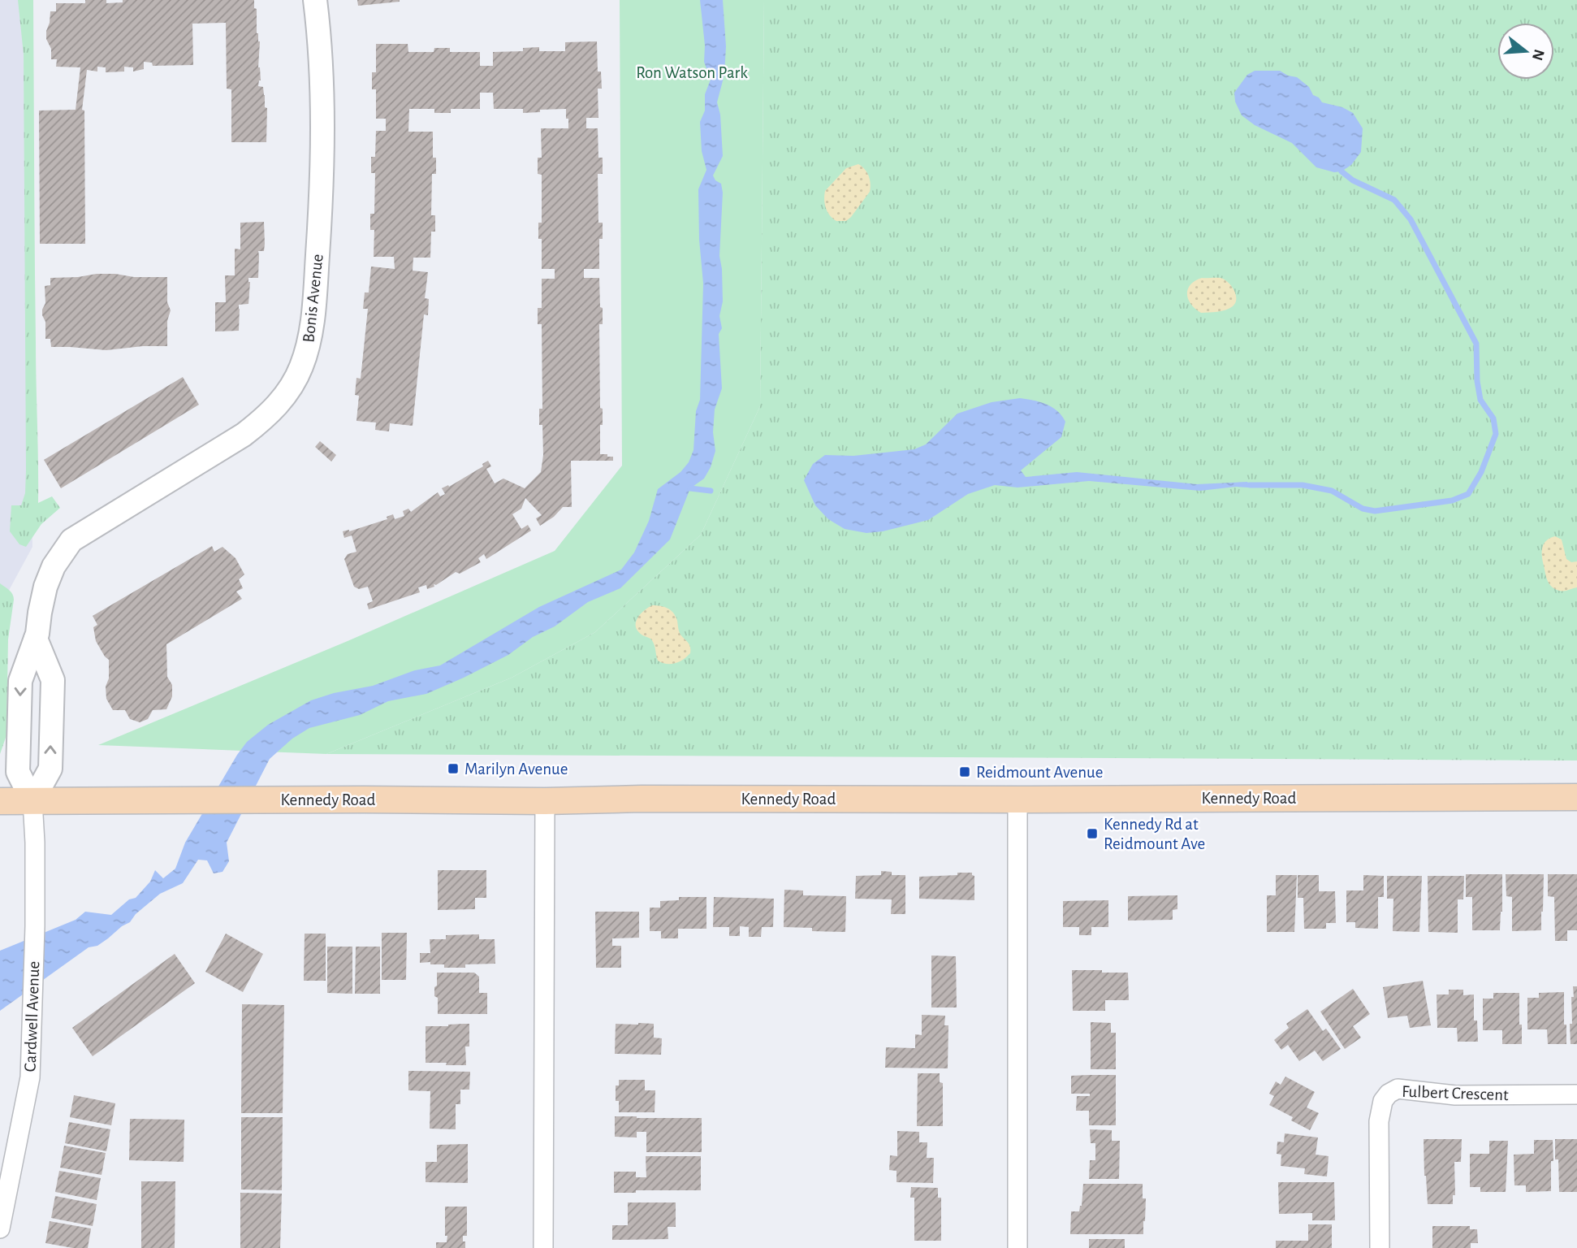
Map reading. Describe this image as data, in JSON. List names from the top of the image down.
{
  "streets": {
    "main road": ["Kennedy Road"],
    "street": ["Bonis Avenue", "Cardwell Avenue", "Fulbert Crescent"]
  },
  "crossings": [
    ["Bonis Avenue", "Kennedy Road"],
    ["Bonis Avenue", "Cardwell Avenue"],
    ["Kennedy Road", "Cardwell Avenue"]
  ],
  "parks": ["Ron Watson Park"],
  "places": {
    "transit": ["Marilyn Avenue", "Reidmount Avenue", "Kennedy Rd at Reidmount Ave"]
  },
  "north": "right"
}
